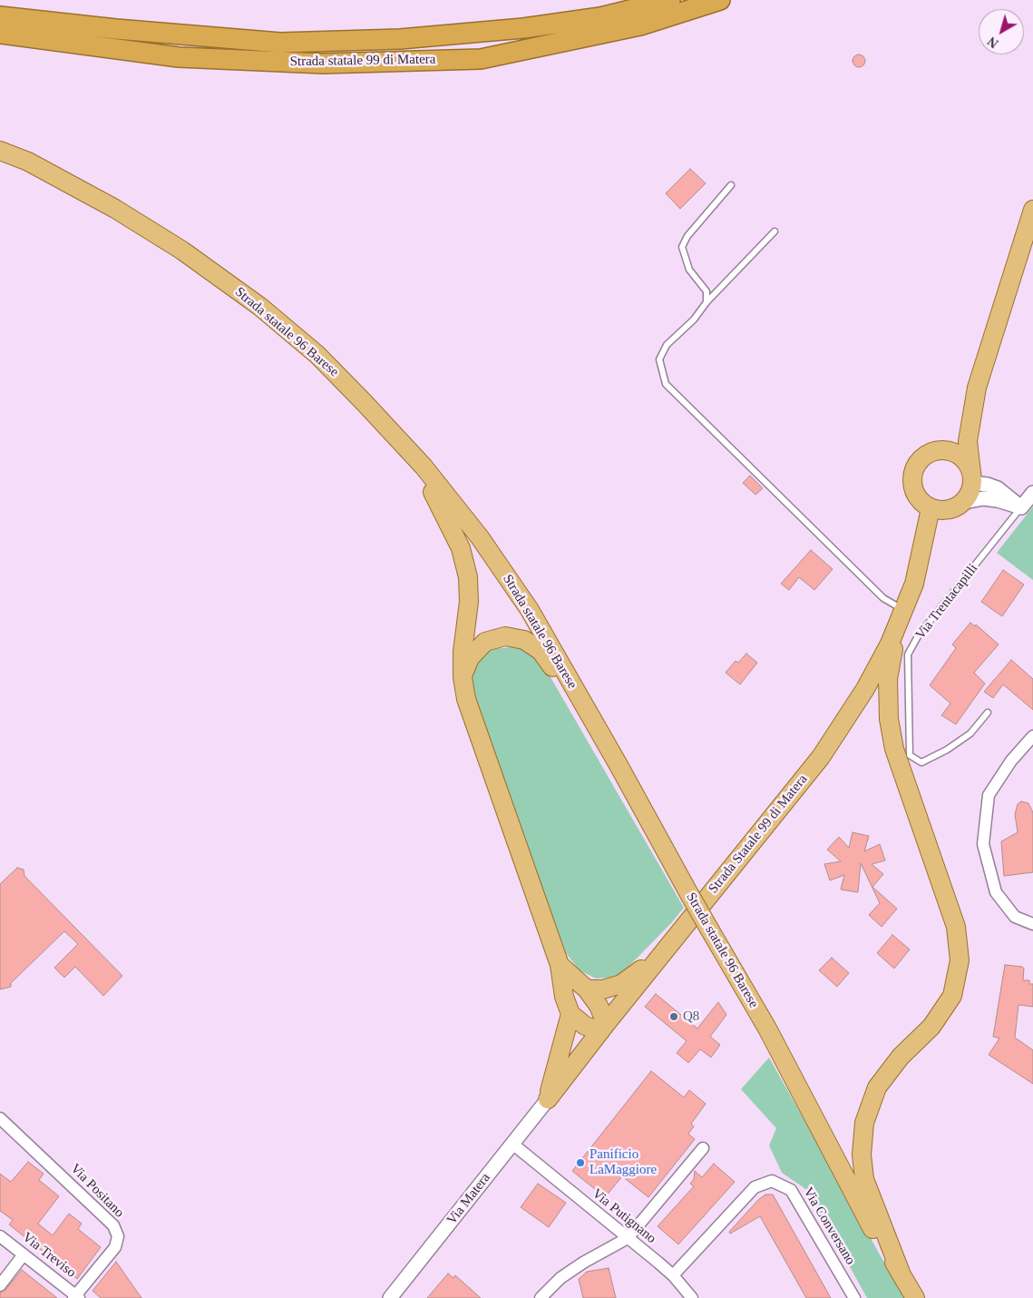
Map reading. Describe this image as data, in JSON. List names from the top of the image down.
{
  "streets": {
    "highway": ["Strada statale 99 di Matera"],
    "main road": ["Strada statale 96 Barese", "Strada Statale 99 di Matera"],
    "street": [
      "Via Trentacapilli",
      "Via Positano",
      "Via Matera",
      "Via Putignano",
      "Via Conversano",
      "Via Treviso"
    ]
  },
  "crossings": [
    ["Strada Statale 99 di Matera", "Via Matera"],
    ["Via Positano", "Via Treviso"],
    ["Via Matera", "Via Putignano"],
    ["Via Putignano", "Via Conversano"]
  ],
  "places": ["Q8", "Panificio LaMaggiore"],
  "north": "bottom left"
}
